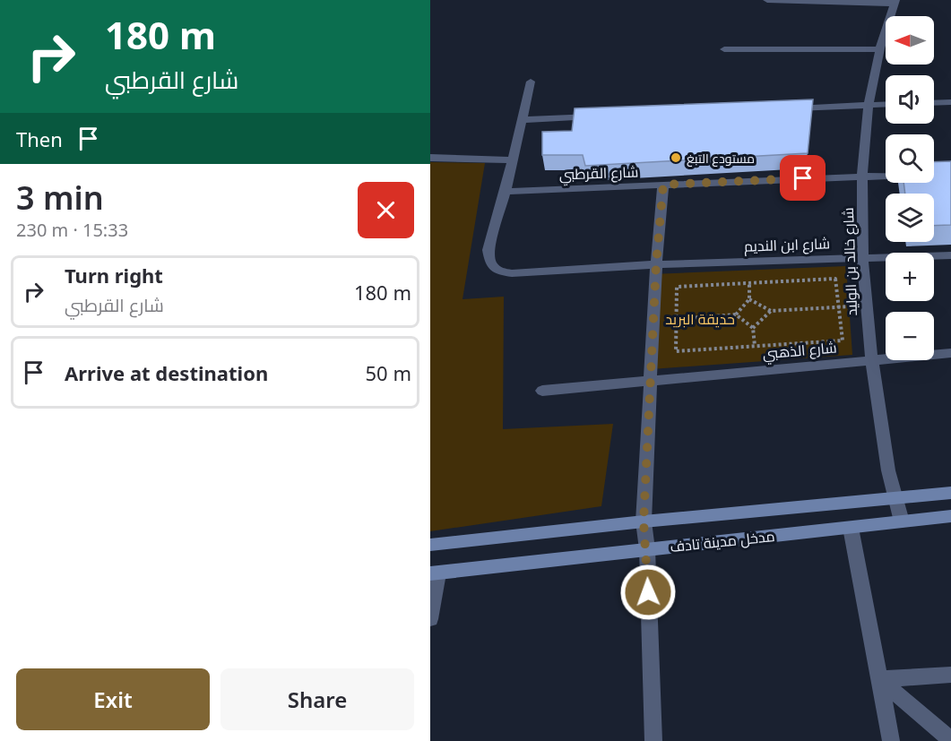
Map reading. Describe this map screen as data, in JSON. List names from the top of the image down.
{
  "streets": {
    "main road": ["مدخل مدينة تادف"],
    "street": [
      "شارع القرطبي",
      "شارع ابن النديم",
      "شارع خالد بن الوليد",
      "شارع الذهبي"
    ]
  },
  "crossings": [
    ["شارع القرطبي", "شارع ابن النديم"],
    ["شارع القرطبي", "شارع خالد بن الوليد"],
    ["شارع ابن النديم", "شارع خالد بن الوليد"],
    ["شارع خالد بن الوليد", "شارع الذهبي"],
    ["شارع خالد بن الوليد", "مدخل مدينة تادف"]
  ],
  "parks": ["حديقة البريد"],
  "places": ["مستودع التبغ"],
  "north": "left",
  "page": {
    "turn": ["180 m", "شارع القرطبي"],
    "map_buttons": ["+", "−"],
    "then": "Then",
    "heading": ["3 min", "230 m · 15:33"],
    "list": [
      {
        "name": "Turn right",
        "note": "شارع القرطبي",
        "value": "180 m"
      },
      {
        "name": "Arrive at destination",
        "value": "50 m"
      }
    ],
    "buttons": ["Exit", "Share"]
  }
}
